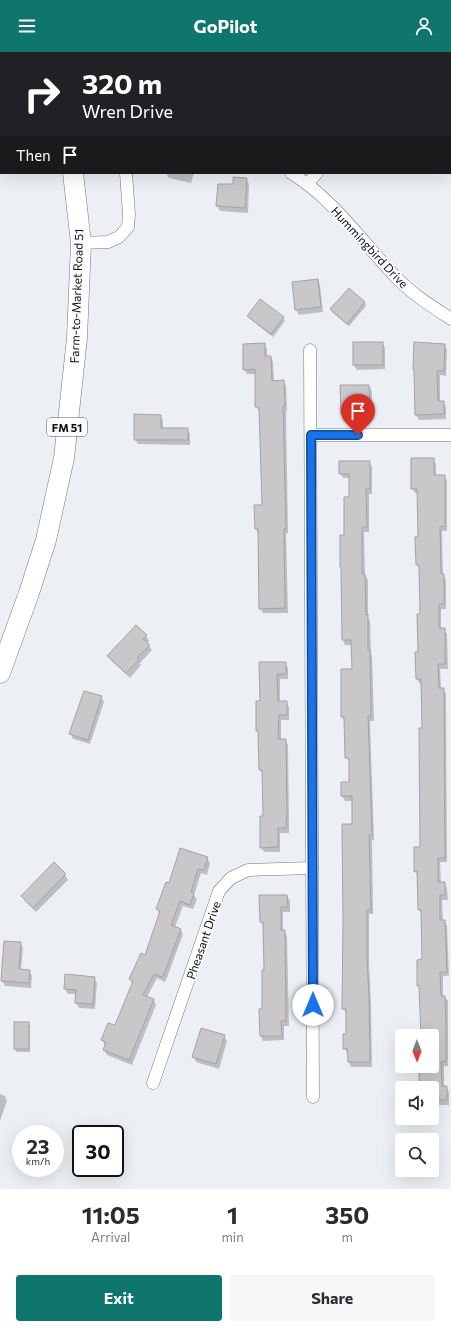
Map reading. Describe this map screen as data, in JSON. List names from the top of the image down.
{
  "streets": {
    "main road": ["Farm-to-Market Road 51", "FM 51"],
    "street": ["Hummingbird Drive", "Pheasant Drive"]
  },
  "north": "bottom",
  "page": {
    "header": "GoPilot",
    "turn": ["320 m", "Wren Drive"],
    "then": "Then",
    "speed": "23 km/h",
    "limit": "30",
    "eta": [
      "11:05",
      "Arrival",
      "1",
      "min",
      "350",
      "m"
    ],
    "buttons": ["Exit", "Share"]
  }
}
